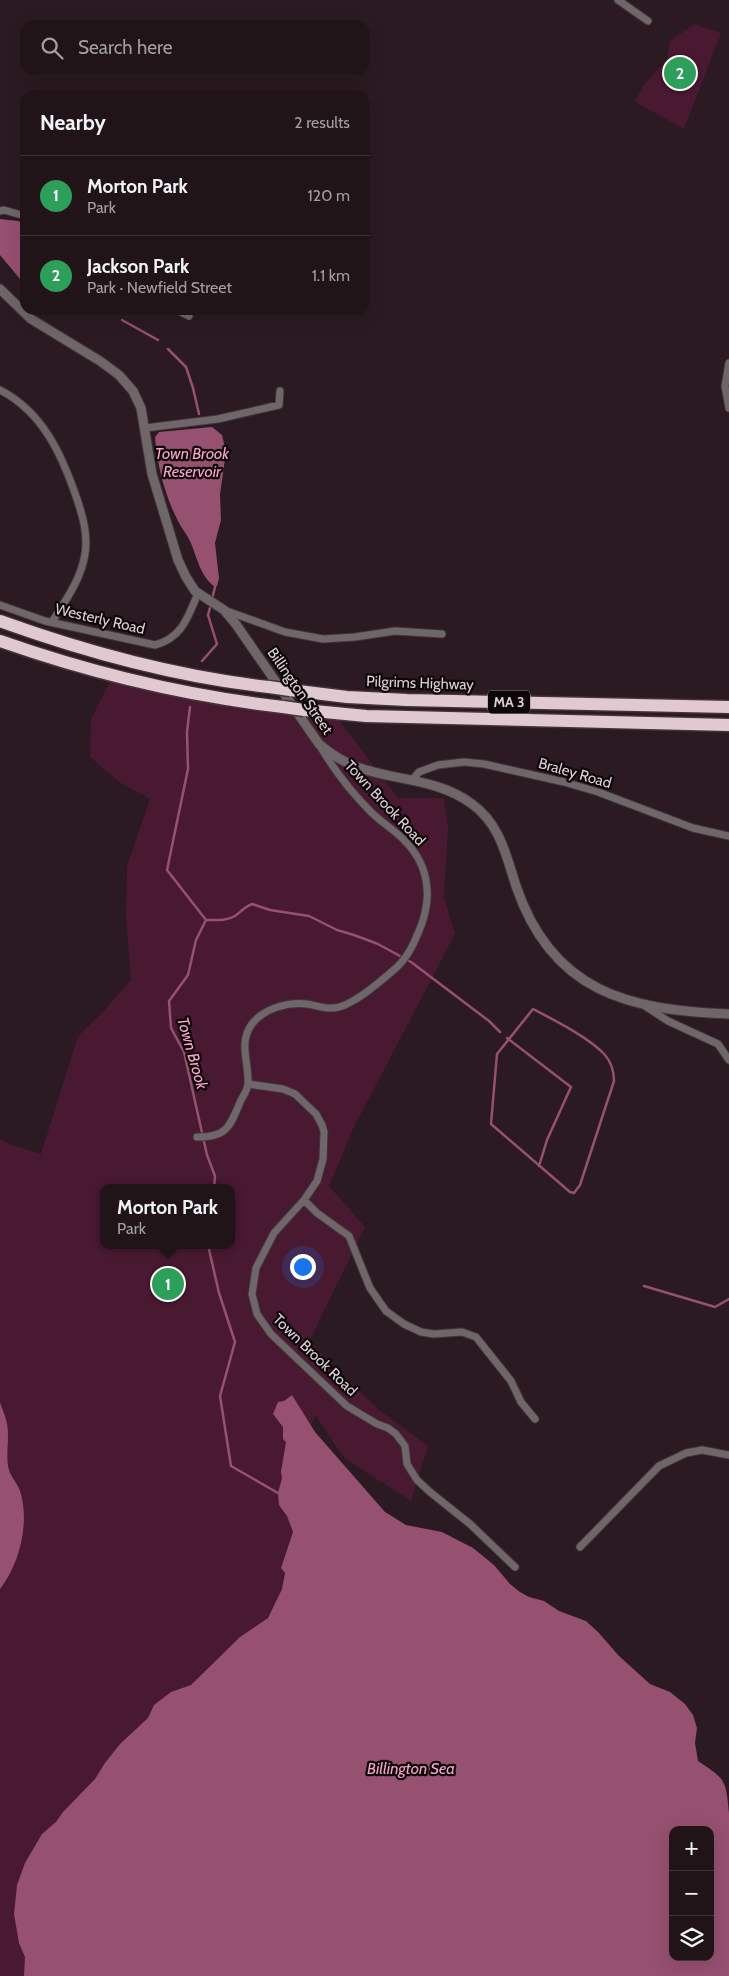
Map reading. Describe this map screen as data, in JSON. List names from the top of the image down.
{
  "streets": {
    "highway": ["Pilgrims Highway", "MA 3"],
    "street": [
      "Westerly Road",
      "Billington Street",
      "Braley Road",
      "Town Brook Road"
    ]
  },
  "crossings": [
    ["Westerly Road", "Billington Street"],
    ["Billington Street", "Braley Road"],
    ["Billington Street", "Town Brook Road"]
  ],
  "water": ["Town Brook Reservoir", "Town Brook", "Billington Sea"],
  "page": {
    "search": "Search here",
    "pins": ["2", "1"],
    "heading": ["Nearby", "2 results"],
    "list": [
      {
        "mark": "1",
        "name": "Morton Park",
        "note": "Park",
        "value": "120 m"
      },
      {
        "mark": "2",
        "name": "Jackson Park",
        "note": "Park · Newfield Street",
        "value": "1.1 km"
      }
    ],
    "popup": ["Morton Park", "Park"],
    "map_buttons": ["+", "−"]
  }
}
